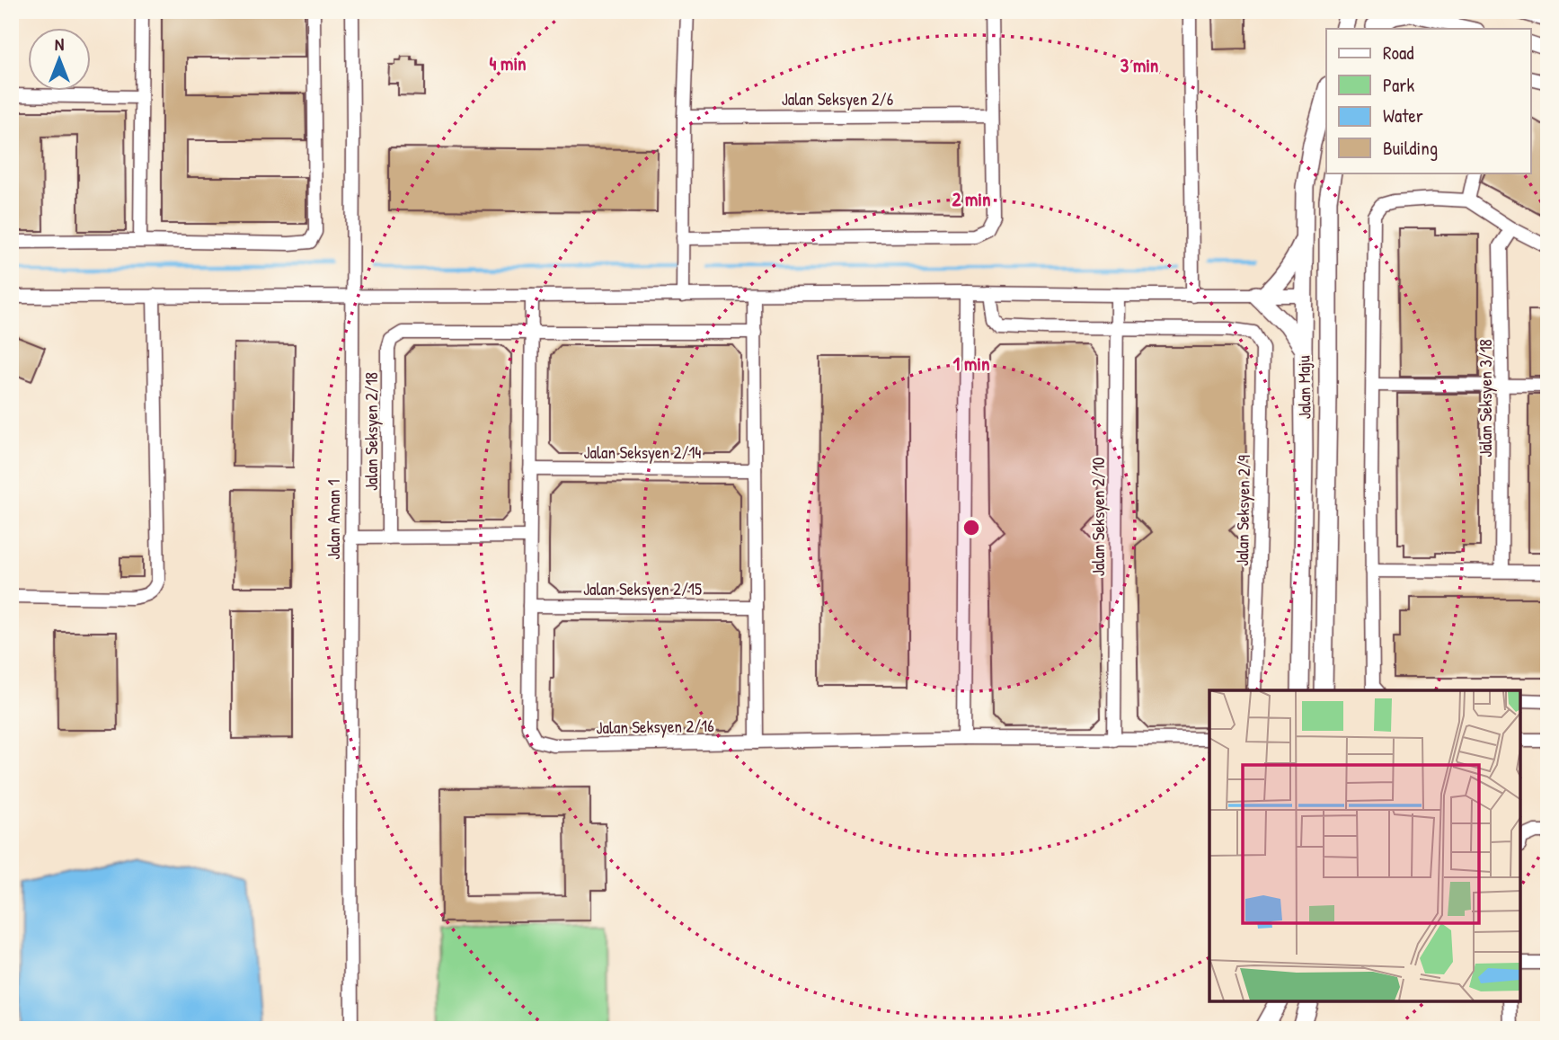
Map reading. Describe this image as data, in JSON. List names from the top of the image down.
{
  "streets": {
    "street": [
      "Jalan Seksyen 2/6",
      "Jalan Maju",
      "Jalan Seksyen 3/18",
      "Jalan Seksyen 2/18",
      "Jalan Seksyen 2/14",
      "Jalan Seksyen 2/9",
      "Jalan Seksyen 2/10",
      "Jalan Aman 1",
      "Jalan Seksyen 2/15",
      "Jalan Seksyen 2/16"
    ]
  },
  "crossings": [
    ["Jalan Seksyen 2/9", "Jalan Seksyen 2/10"],
    ["Jalan Seksyen 2/10", "Jalan Seksyen 2/16"],
    ["Jalan Seksyen 2/15", "Jalan Seksyen 2/16"]
  ],
  "legend": [
    "Road",
    "Park",
    "Water",
    "Building"
  ],
  "north": "top",
  "rings": [
    "4 min",
    "3 min",
    "2 min",
    "1 min"
  ]
}
